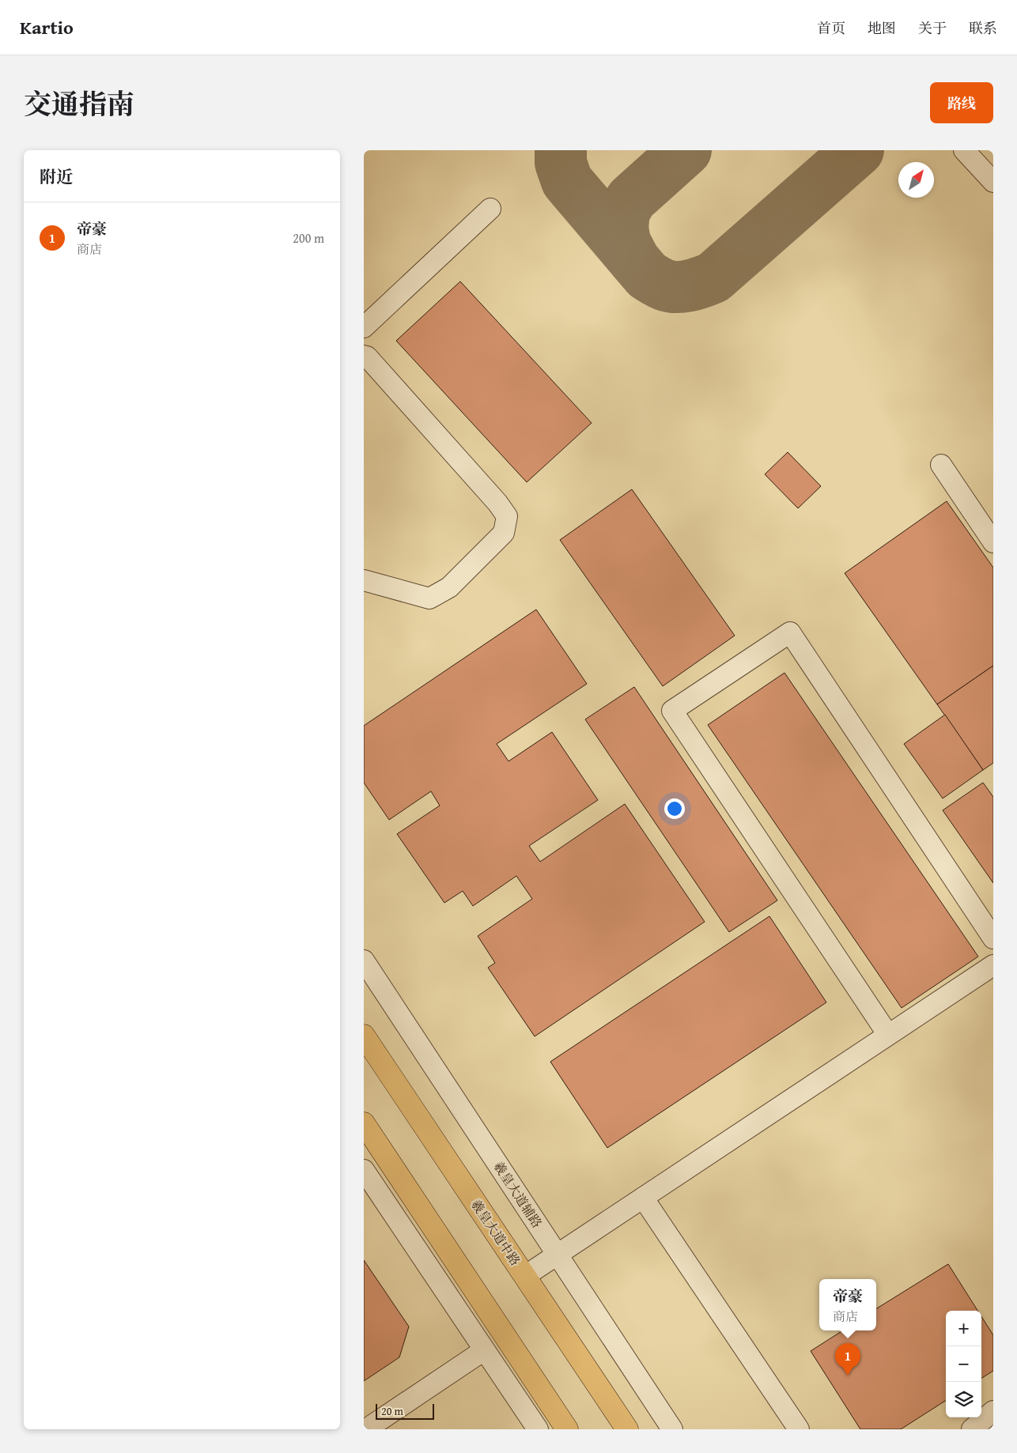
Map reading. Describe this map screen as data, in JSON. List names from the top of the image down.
{
  "streets": {
    "main road": ["羲皇大道中路"],
    "street": ["羲皇大道辅路"]
  },
  "scale_bar": "20 m",
  "north": "top right",
  "page": {
    "header": "Kartio",
    "nav": [
      "首页",
      "地图",
      "关于",
      "联系"
    ],
    "title": "交通指南",
    "buttons": "路线",
    "heading": "附近",
    "list": [
      {
        "mark": "1",
        "name": "帝豪",
        "note": "商店",
        "value": "200 m"
      }
    ],
    "popup": ["帝豪", "商店"],
    "map_buttons": ["+", "−"],
    "pins": "1",
    "scale": "20 m"
  }
}
